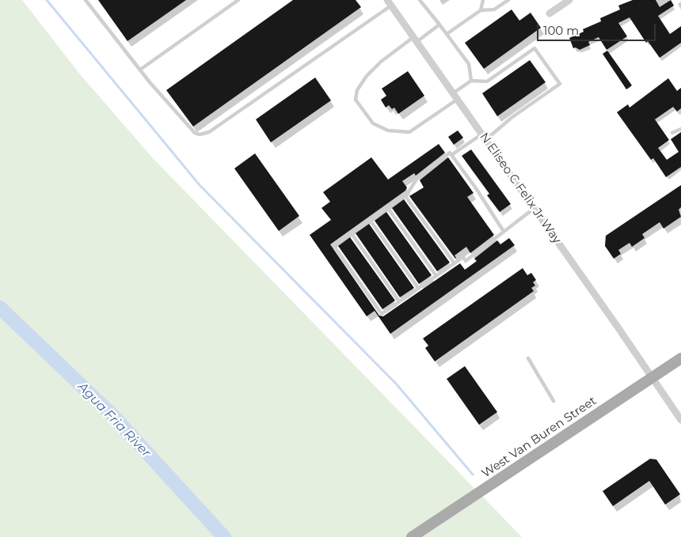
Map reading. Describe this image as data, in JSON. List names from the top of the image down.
{
  "streets": {
    "main road": ["West Van Buren Street"],
    "street": ["N Eliseo C Felix Jr Way"]
  },
  "crossings": [
    ["N Eliseo C Felix Jr Way", "West Van Buren Street"]
  ],
  "water": ["Agua Fria River"],
  "scale_bar": "100 m"
}
